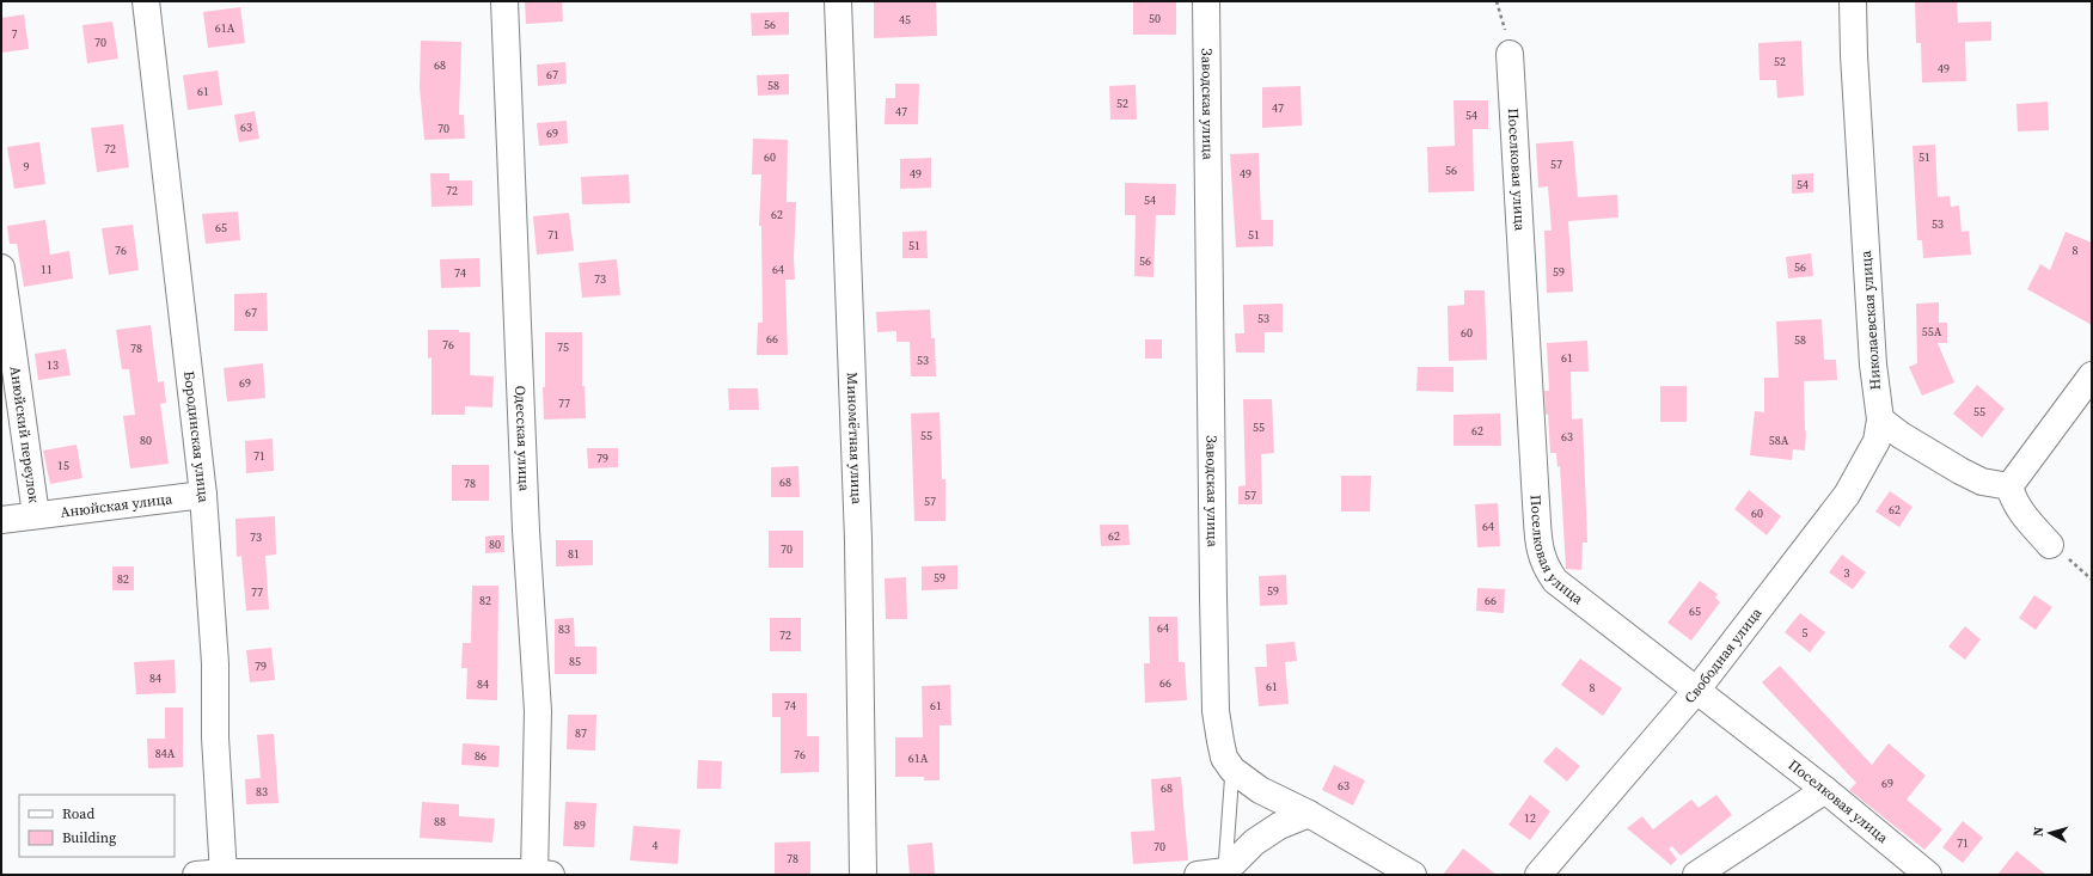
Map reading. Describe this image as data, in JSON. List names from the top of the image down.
{
  "streets": {
    "street": [
      "Заводская улица",
      "Поселковая улица",
      "Николаевская улица",
      "Анюйский переулок",
      "Бородинская улица",
      "Миномётная улица",
      "Одесская улица",
      "Анюйская улица",
      "Свободная улица"
    ]
  },
  "crossings": [
    ["Поселковая улица", "Свободная улица"],
    ["Николаевская улица", "Свободная улица"],
    ["Анюйский переулок", "Анюйская улица"],
    ["Бородинская улица", "Анюйская улица"]
  ],
  "house_numbers": [
    "50",
    "45",
    "56",
    "61А",
    "7",
    "70",
    "52",
    "68",
    "49",
    "67",
    "58",
    "61",
    "52",
    "47",
    "47",
    "54",
    "63",
    "70",
    "69",
    "72",
    "60",
    "51",
    "57",
    "9",
    "56",
    "49",
    "49",
    "54",
    "72",
    "54",
    "62",
    "53",
    "65",
    "71",
    "51",
    "51",
    "76",
    "8",
    "56",
    "56",
    "11",
    "64",
    "59",
    "74",
    "73",
    "67",
    "53",
    "55А",
    "60",
    "66",
    "58",
    "76",
    "75",
    "78",
    "61",
    "53",
    "13",
    "69",
    "77",
    "55",
    "55",
    "62",
    "55",
    "63",
    "80",
    "58А",
    "71",
    "79",
    "15",
    "68",
    "78",
    "57",
    "57",
    "62",
    "60",
    "64",
    "62",
    "73",
    "80",
    "70",
    "81",
    "3",
    "59",
    "82",
    "59",
    "77",
    "82",
    "66",
    "65",
    "64",
    "83",
    "5",
    "72",
    "85",
    "79",
    "84",
    "66",
    "84",
    "61",
    "8",
    "74",
    "61",
    "87",
    "84А",
    "76",
    "86",
    "61А",
    "69",
    "63",
    "68",
    "83",
    "12",
    "88",
    "89",
    "71",
    "4",
    "70",
    "78"
  ],
  "legend": ["Road", "Building"],
  "north": "left"
}
